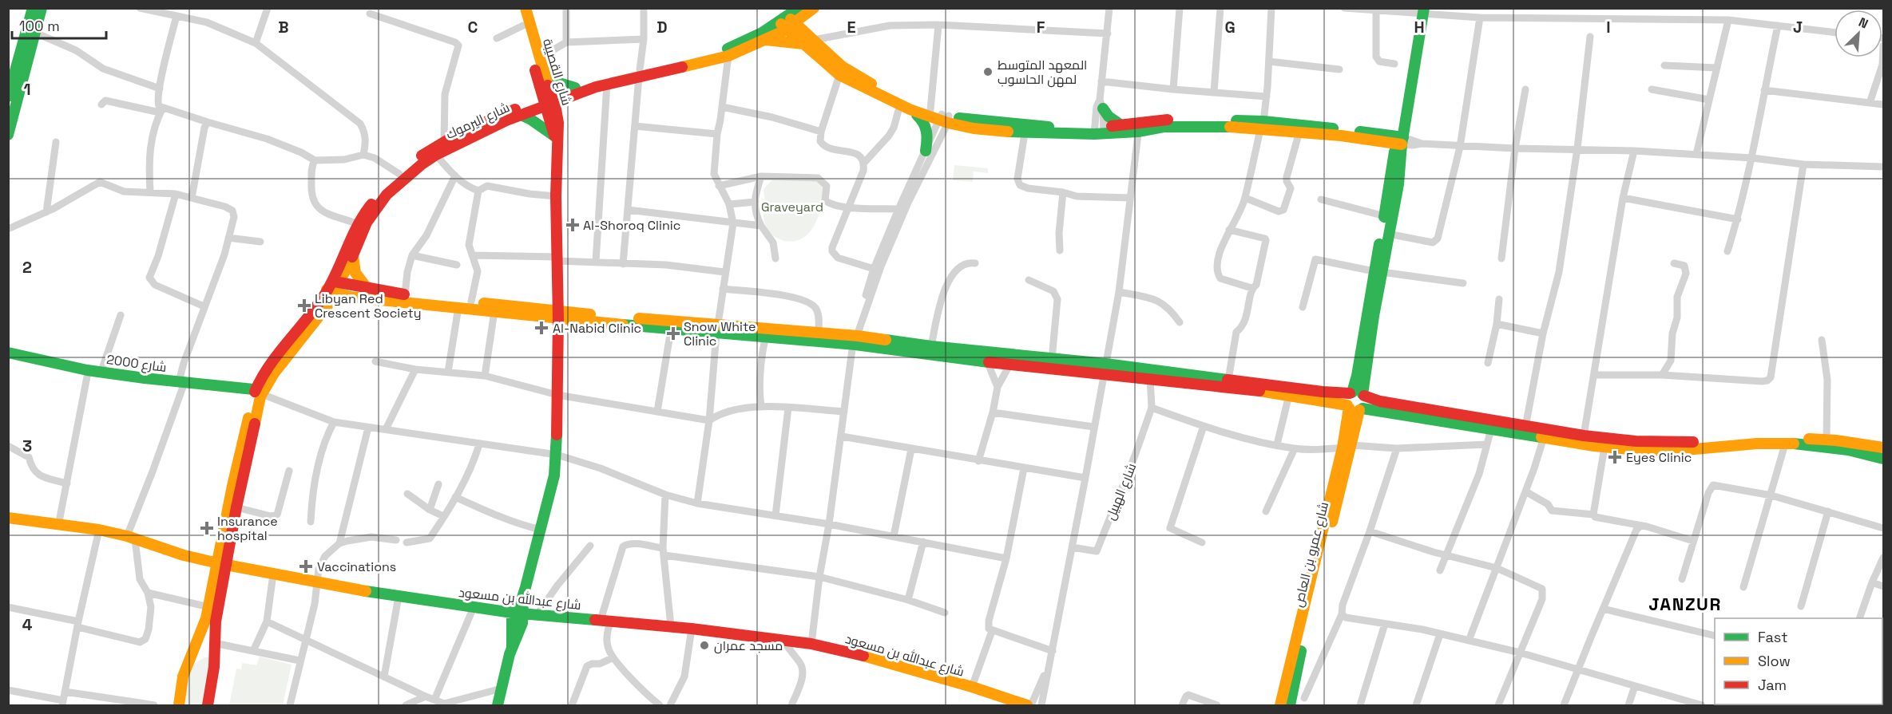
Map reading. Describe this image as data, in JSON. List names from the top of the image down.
{
  "streets": {
    "street": [
      "شارع القصيبة",
      "شارع اليرموك",
      "شارع 2000",
      "شارع الهبيل",
      "شارع عمرو بن العاص",
      "شارع عبدالله بن مسعود"
    ]
  },
  "crossings": [
    ["شارع القصيبة", "شارع اليرموك"],
    ["شارع اليرموك", "شارع 2000"]
  ],
  "districts": ["JANZUR"],
  "parks": ["Graveyard"],
  "places": {
    "other": ["المعهد المتوسط لمهن الحاسوب", "مسجد عمران"],
    "health": [
      "Al-Shoroq Clinic",
      "Libyan Red Crescent Society",
      "Al-Nabid Clinic",
      "Snow White Clinic",
      "Eyes Clinic",
      "Insurance hospital",
      "Vaccinations"
    ]
  },
  "legend": ["Fast", "Slow", "Jam"],
  "scale_bar": "100 m",
  "north": "top right",
  "grid": {
    "columns": [
      "B",
      "C",
      "D",
      "E",
      "F",
      "G",
      "H",
      "I",
      "J"
    ],
    "rows": [
      "1",
      "2",
      "3",
      "4"
    ]
  }
}
